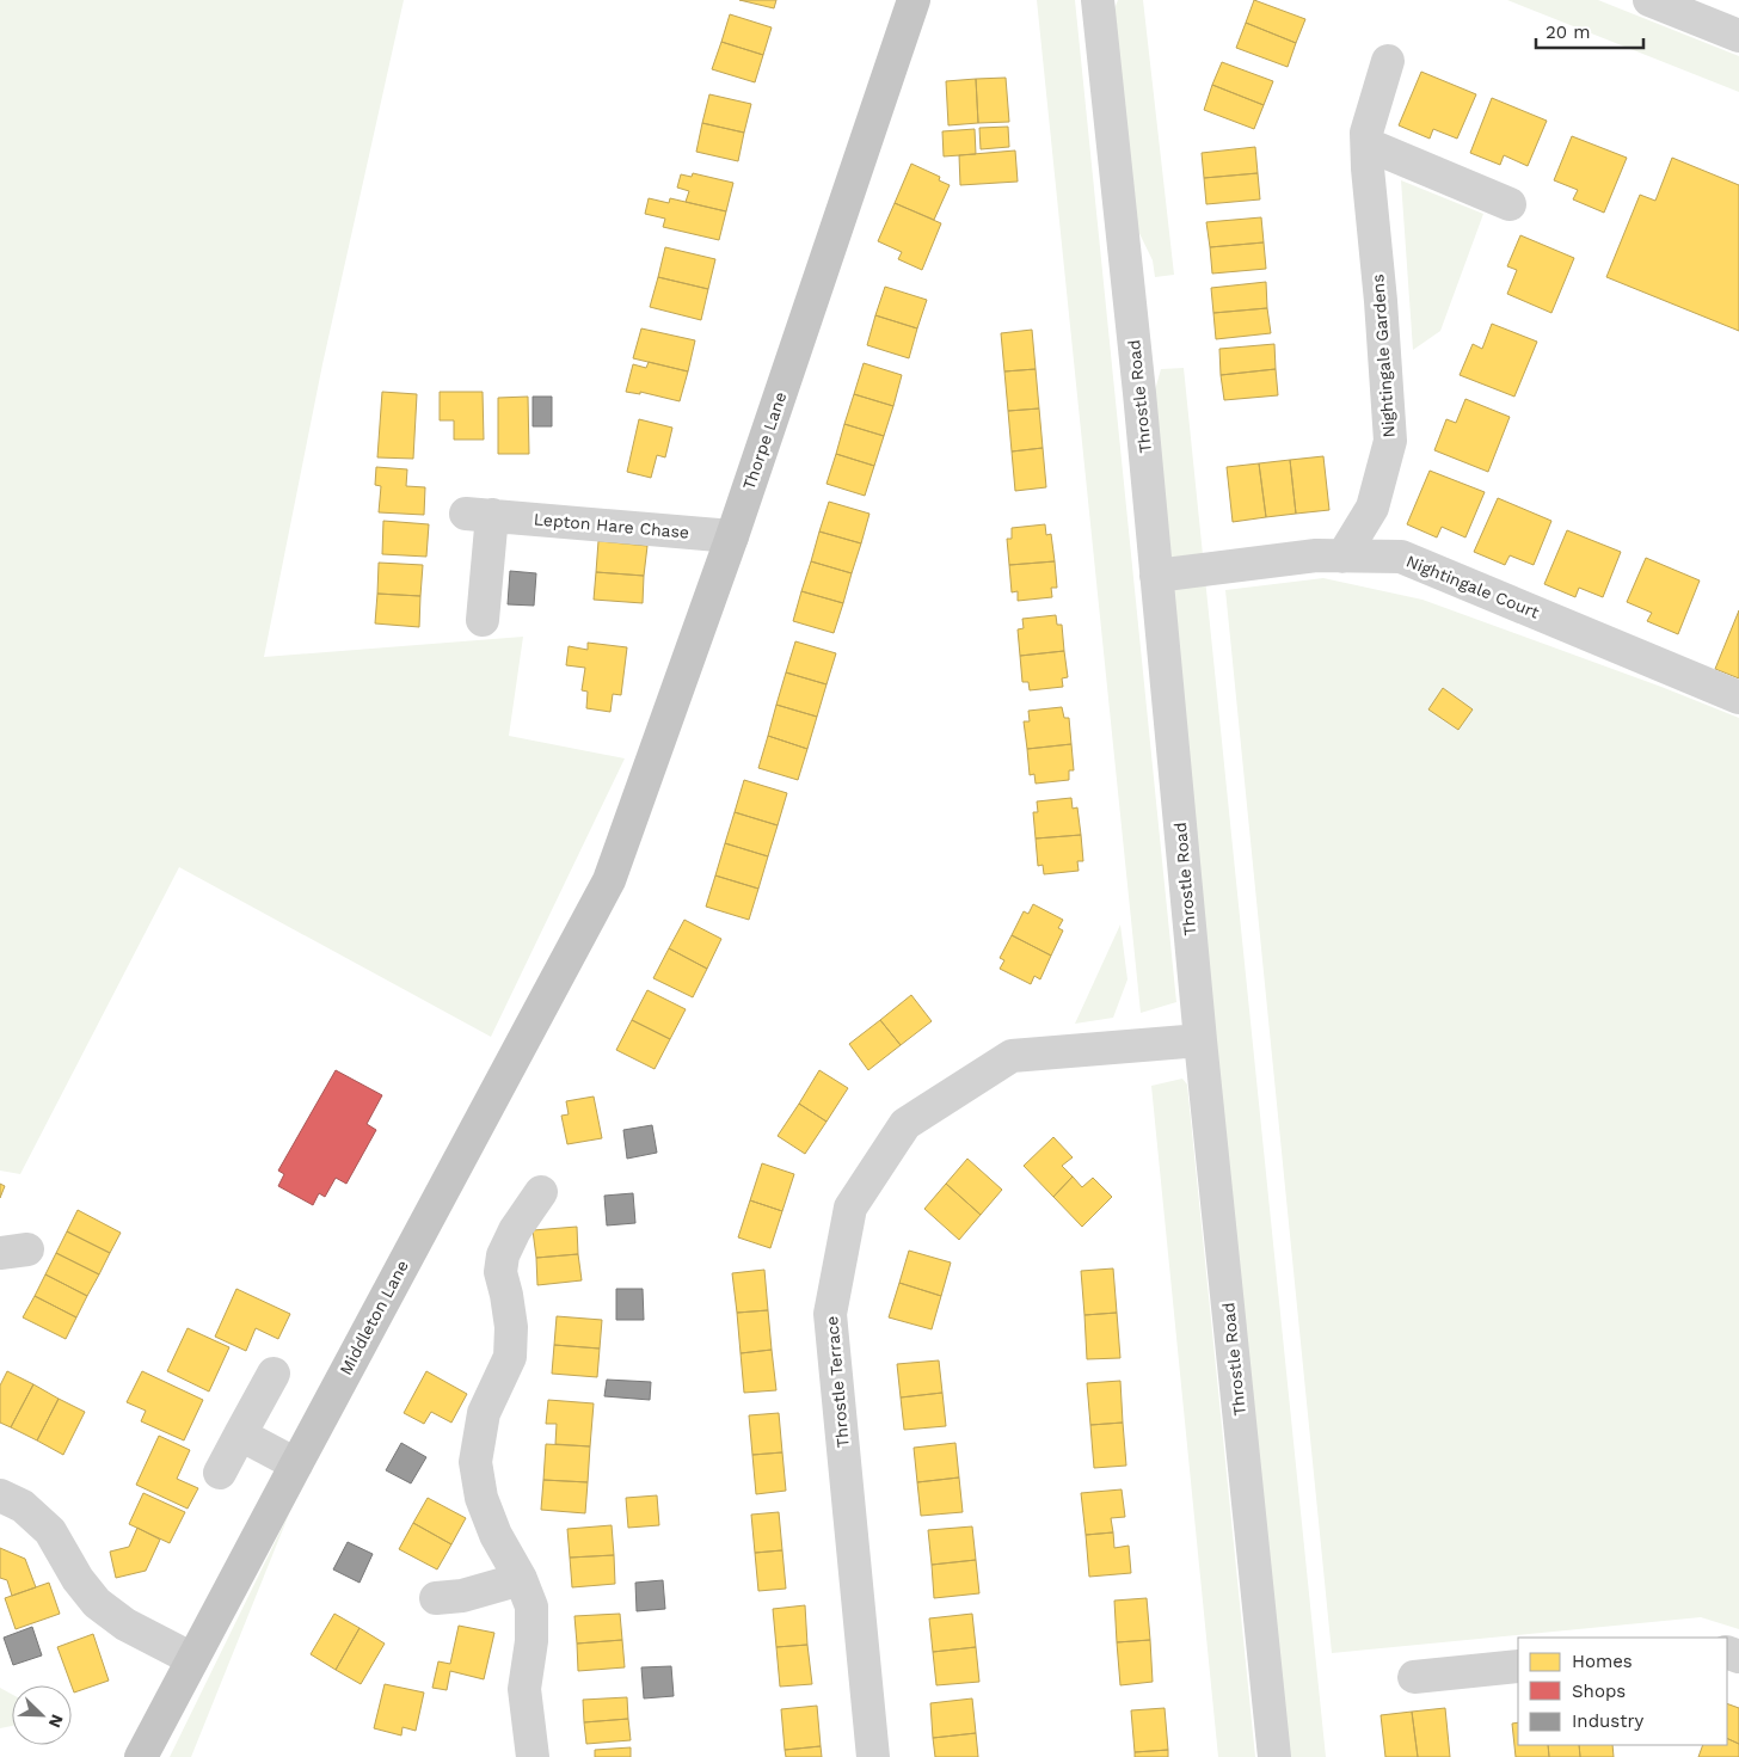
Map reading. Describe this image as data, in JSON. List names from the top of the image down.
{
  "streets": {
    "main road": ["Thorpe Lane", "Middleton Lane"],
    "street": [
      "Nightingale Gardens",
      "Throstle Road",
      "Lepton Hare Chase",
      "Nightingale Court",
      "Throstle Terrace"
    ]
  },
  "crossings": [
    ["Nightingale Gardens", "Nightingale Court"],
    ["Throstle Road", "Nightingale Court"],
    ["Throstle Road", "Throstle Terrace"],
    ["Thorpe Lane", "Lepton Hare Chase"],
    ["Thorpe Lane", "Middleton Lane"]
  ],
  "legend": ["Homes", "Shops", "Industry"],
  "scale_bar": "20 m",
  "north": "bottom right"
}
